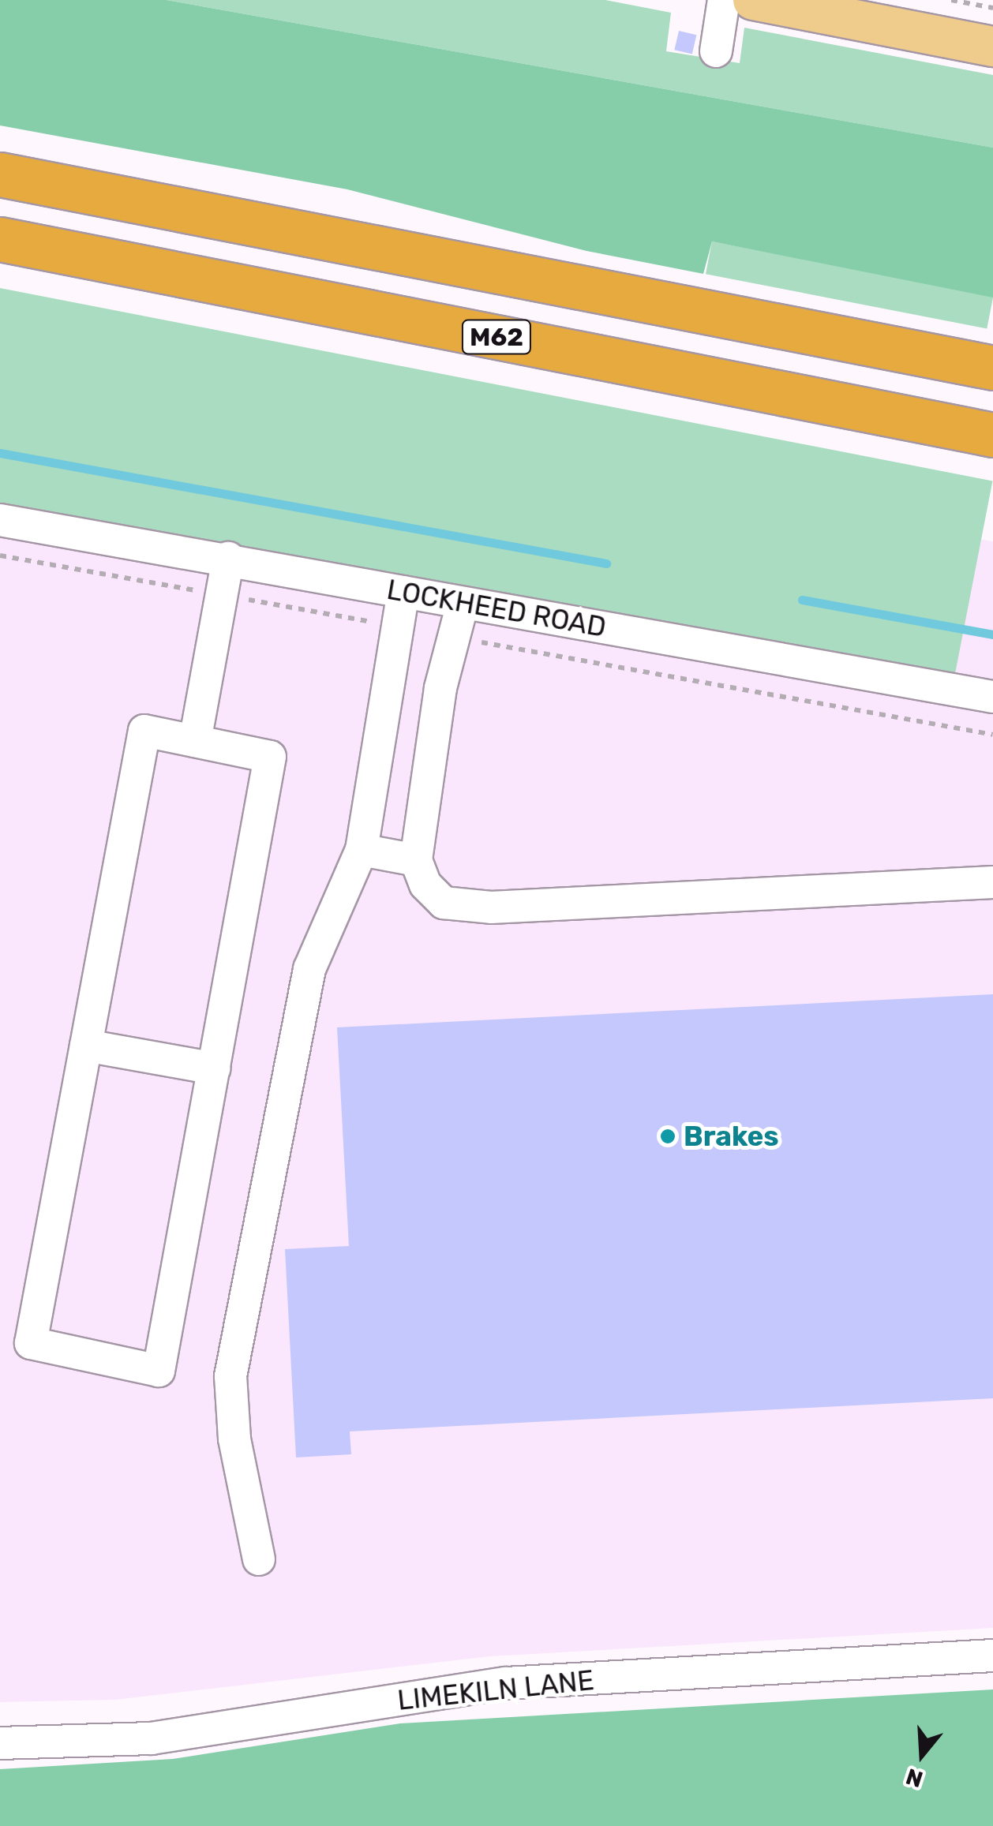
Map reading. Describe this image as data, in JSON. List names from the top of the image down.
{
  "streets": {
    "highway": ["M62"],
    "street": ["LOCKHEED ROAD", "LIMEKILN LANE"]
  },
  "places": ["Brakes"],
  "north": "bottom"
}
